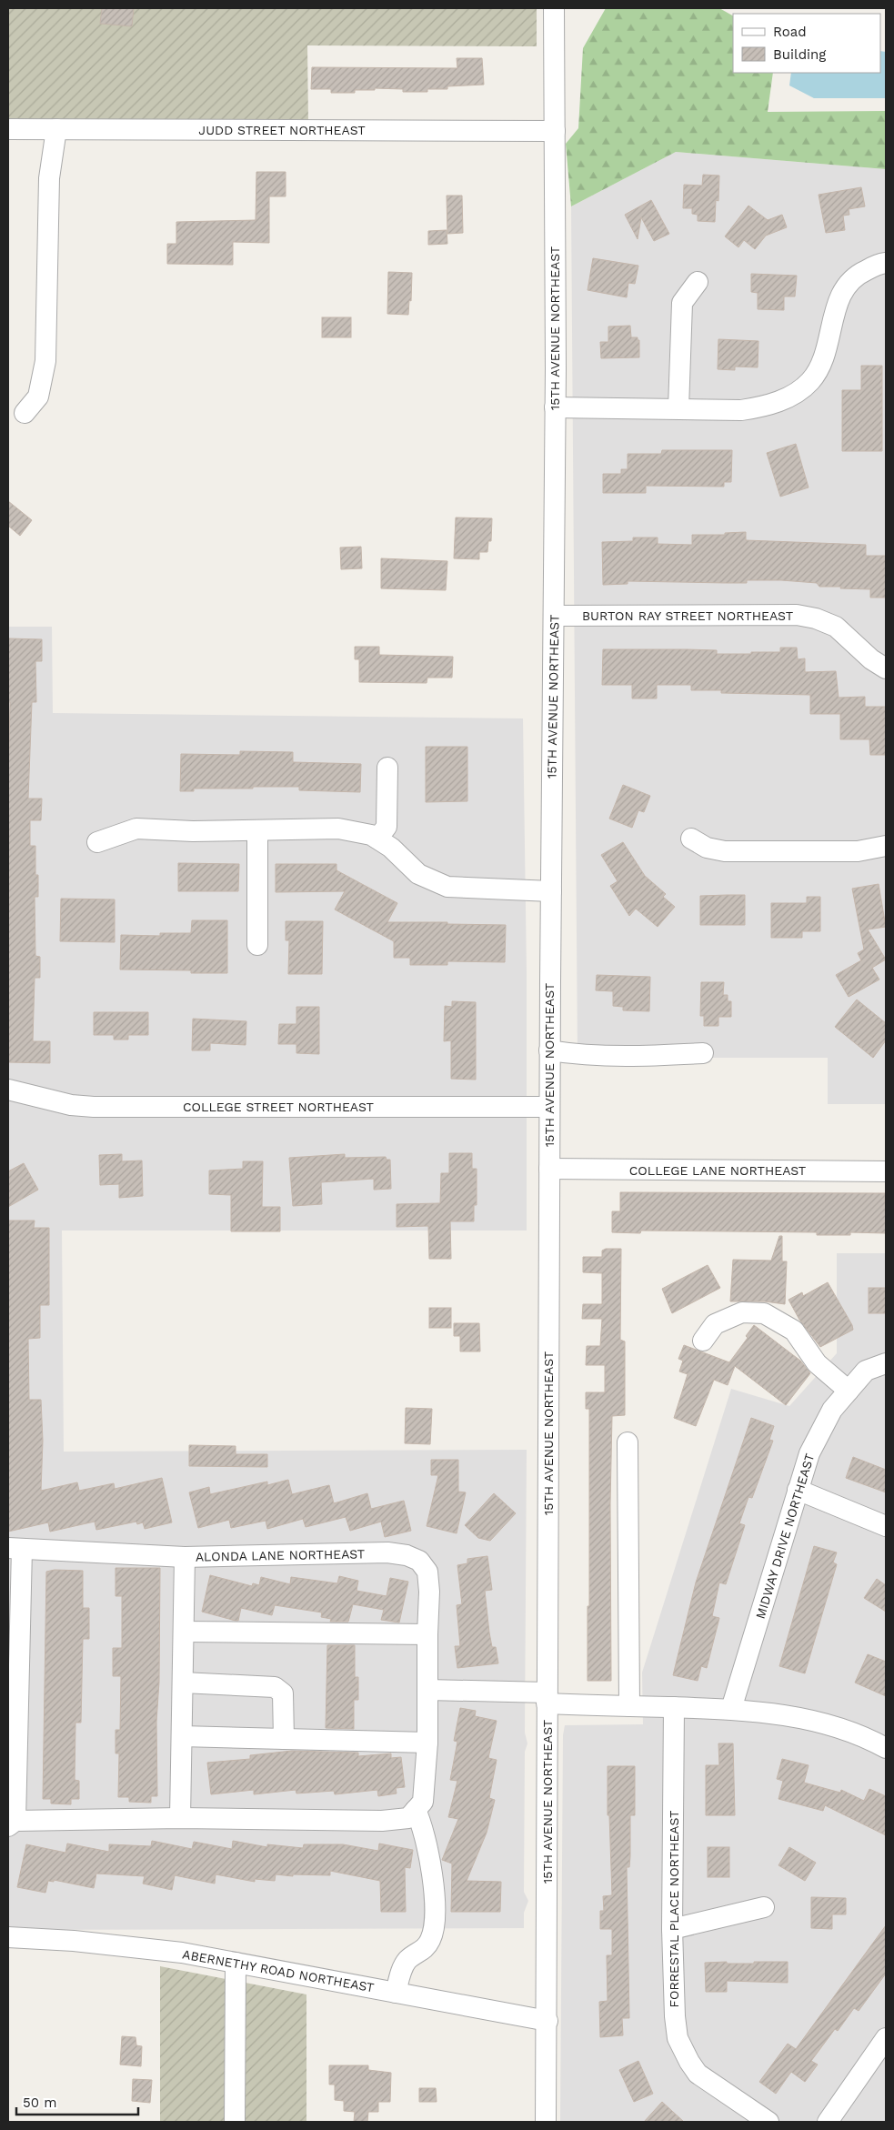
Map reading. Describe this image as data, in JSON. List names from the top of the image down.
{
  "streets": {
    "street": [
      "JUDD STREET NORTHEAST",
      "15TH AVENUE NORTHEAST",
      "BURTON RAY STREET NORTHEAST",
      "COLLEGE STREET NORTHEAST",
      "COLLEGE LANE NORTHEAST",
      "MIDWAY DRIVE NORTHEAST",
      "ALONDA LANE NORTHEAST",
      "FORRESTAL PLACE NORTHEAST",
      "ABERNETHY ROAD NORTHEAST"
    ]
  },
  "crossings": [
    ["JUDD STREET NORTHEAST", "15TH AVENUE NORTHEAST"],
    ["15TH AVENUE NORTHEAST", "BURTON RAY STREET NORTHEAST"],
    ["15TH AVENUE NORTHEAST", "COLLEGE STREET NORTHEAST"],
    ["15TH AVENUE NORTHEAST", "COLLEGE LANE NORTHEAST"],
    ["15TH AVENUE NORTHEAST", "ABERNETHY ROAD NORTHEAST"]
  ],
  "legend": ["Road", "Building"],
  "scale_bar": "50 m"
}
